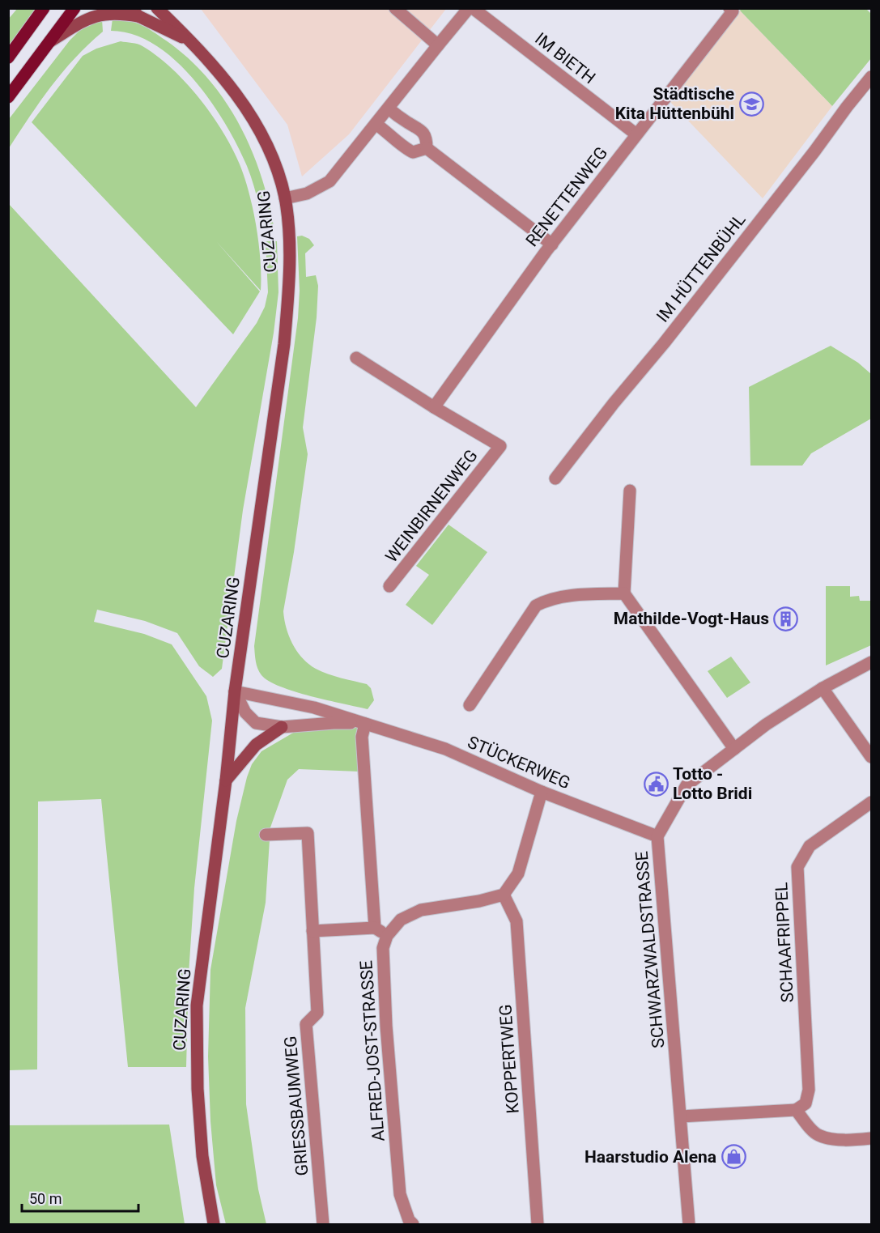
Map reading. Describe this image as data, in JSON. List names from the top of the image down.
{
  "streets": {
    "main road": ["CUZARING"],
    "street": [
      "IM BIETH",
      "RENETTENWEG",
      "IM HÜTTENBÜHL",
      "WEINBIRNENWEG",
      "STÜCKERWEG",
      "SCHAAFRIPPEL",
      "SCHWARZWALDSTRASSE",
      "ALFRED-JOST-STRASSE",
      "KOPPERTWEG",
      "GRIESSBAUMWEG"
    ]
  },
  "crossings": [
    ["IM BIETH", "RENETTENWEG"],
    ["RENETTENWEG", "WEINBIRNENWEG"],
    ["CUZARING", "STÜCKERWEG"],
    ["STÜCKERWEG", "SCHWARZWALDSTRASSE"]
  ],
  "places": {
    "school or university": ["Städtische Kita Hüttenbühl"],
    "building": ["Mathilde-Vogt-Haus"],
    "public building": ["Totto - Lotto Bridi"],
    "shop": ["Haarstudio Alena"]
  },
  "scale_bar": "50 m"
}
